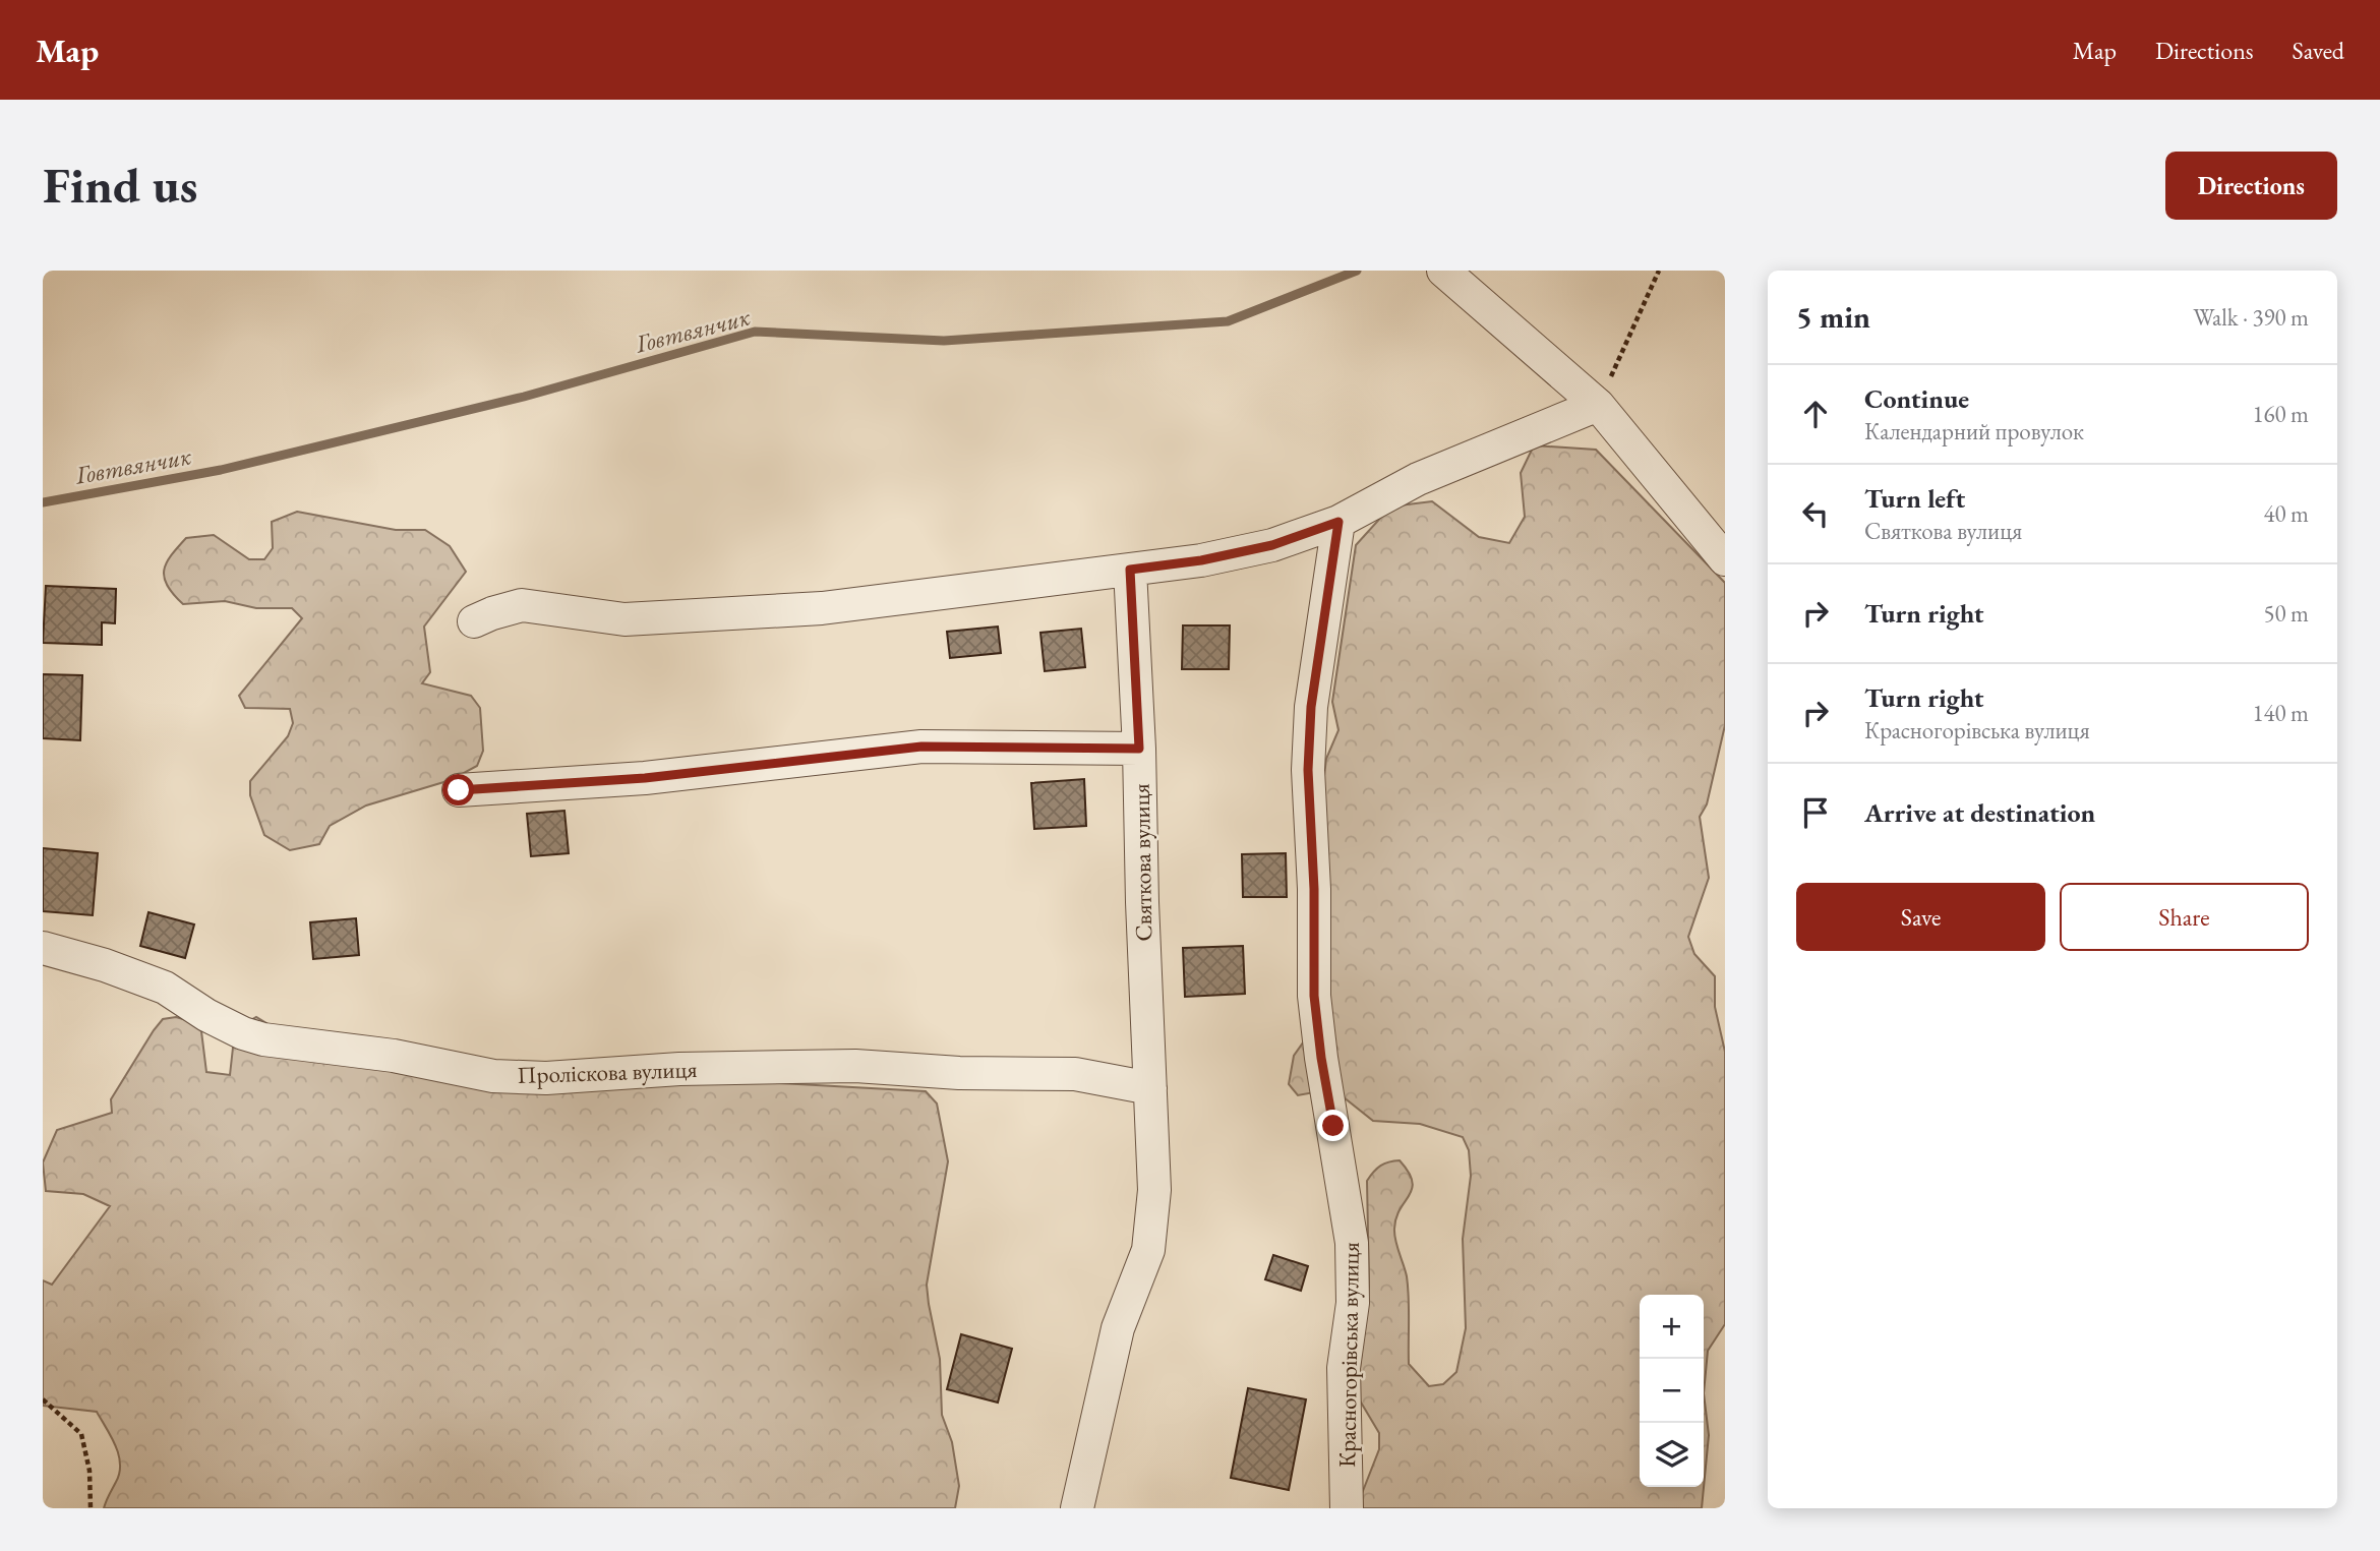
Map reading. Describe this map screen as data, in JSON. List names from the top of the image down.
{
  "streets": {
    "street": ["Святкова вулиця", "Проліскова вулиця", "Красногорівська вулиця"]
  },
  "crossings": [
    ["Святкова вулиця", "Проліскова вулиця"]
  ],
  "water": ["Говтвянчик"],
  "page": {
    "header": "Map",
    "nav": ["Map", "Directions", "Saved"],
    "buttons": [
      "Directions",
      ["Save", "Share"]
    ],
    "title": "Find us",
    "heading": ["5 min", "Walk · 390 m"],
    "list": [
      ["Continue", "Календарний провулок", "160 m"],
      ["Turn left", "Святкова вулиця", "40 m"],
      ["Turn right", "50 m"],
      ["Turn right", "Красногорівська вулиця", "140 m"],
      "Arrive at destination"
    ],
    "map_buttons": ["+", "−"]
  }
}
